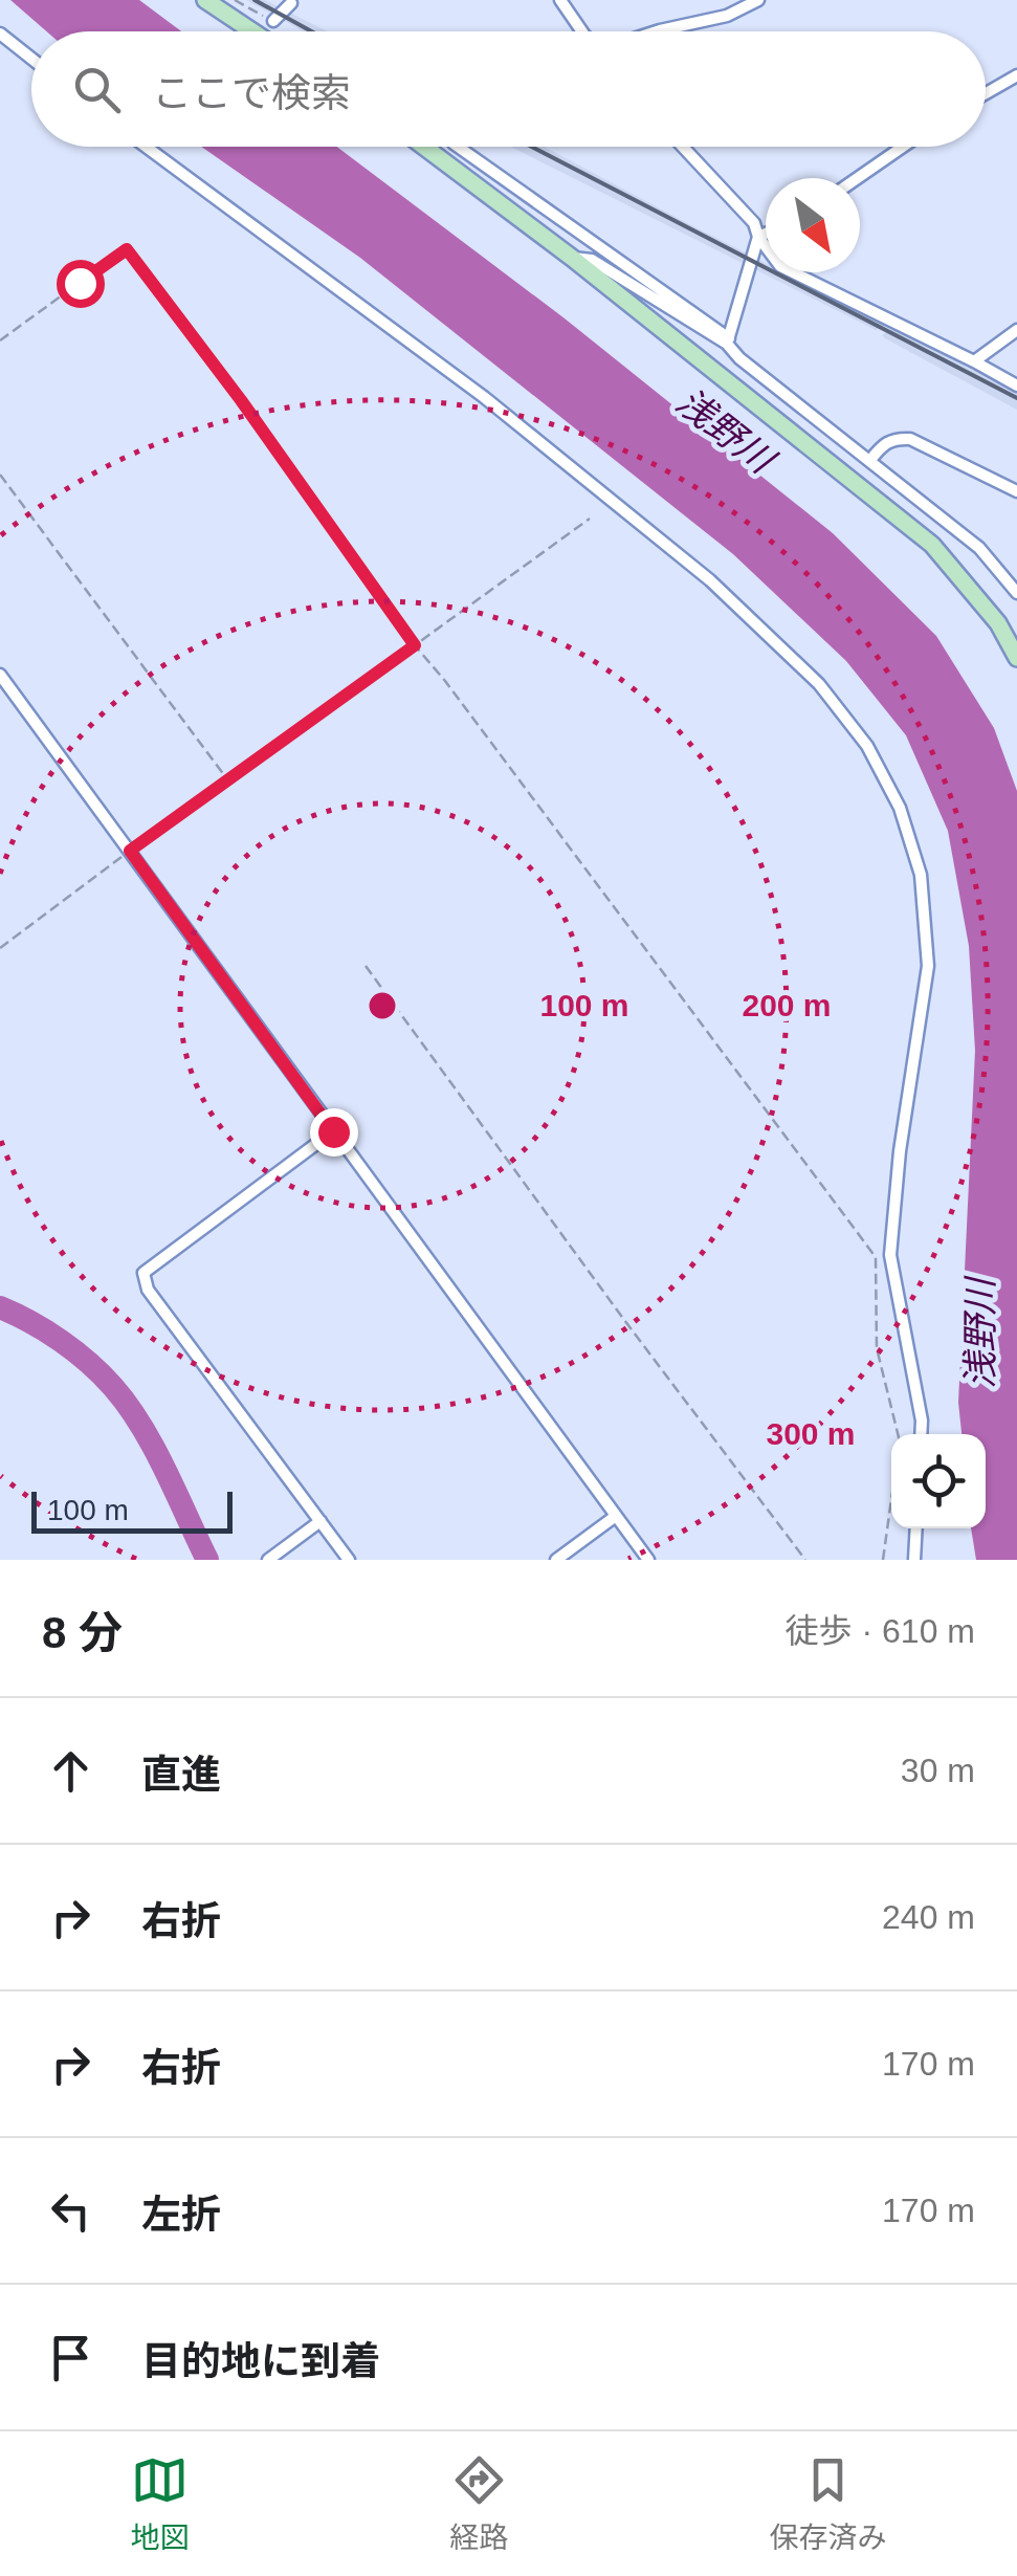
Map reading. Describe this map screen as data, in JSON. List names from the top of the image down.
{
  "water": ["浅野川"],
  "scale_bar": "100 m",
  "north": "bottom right",
  "page": {
    "search": "ここで検索",
    "scale": "100 m",
    "heading": ["8 分", "徒歩 · 610 m"],
    "list": [
      ["直進", "30 m"],
      ["右折", "240 m"],
      ["右折", "170 m"],
      ["左折", "170 m"],
      "目的地に到着"
    ],
    "nav": ["地図", "経路", "保存済み"]
  },
  "rings": ["100 m", "200 m", "300 m"]
}
